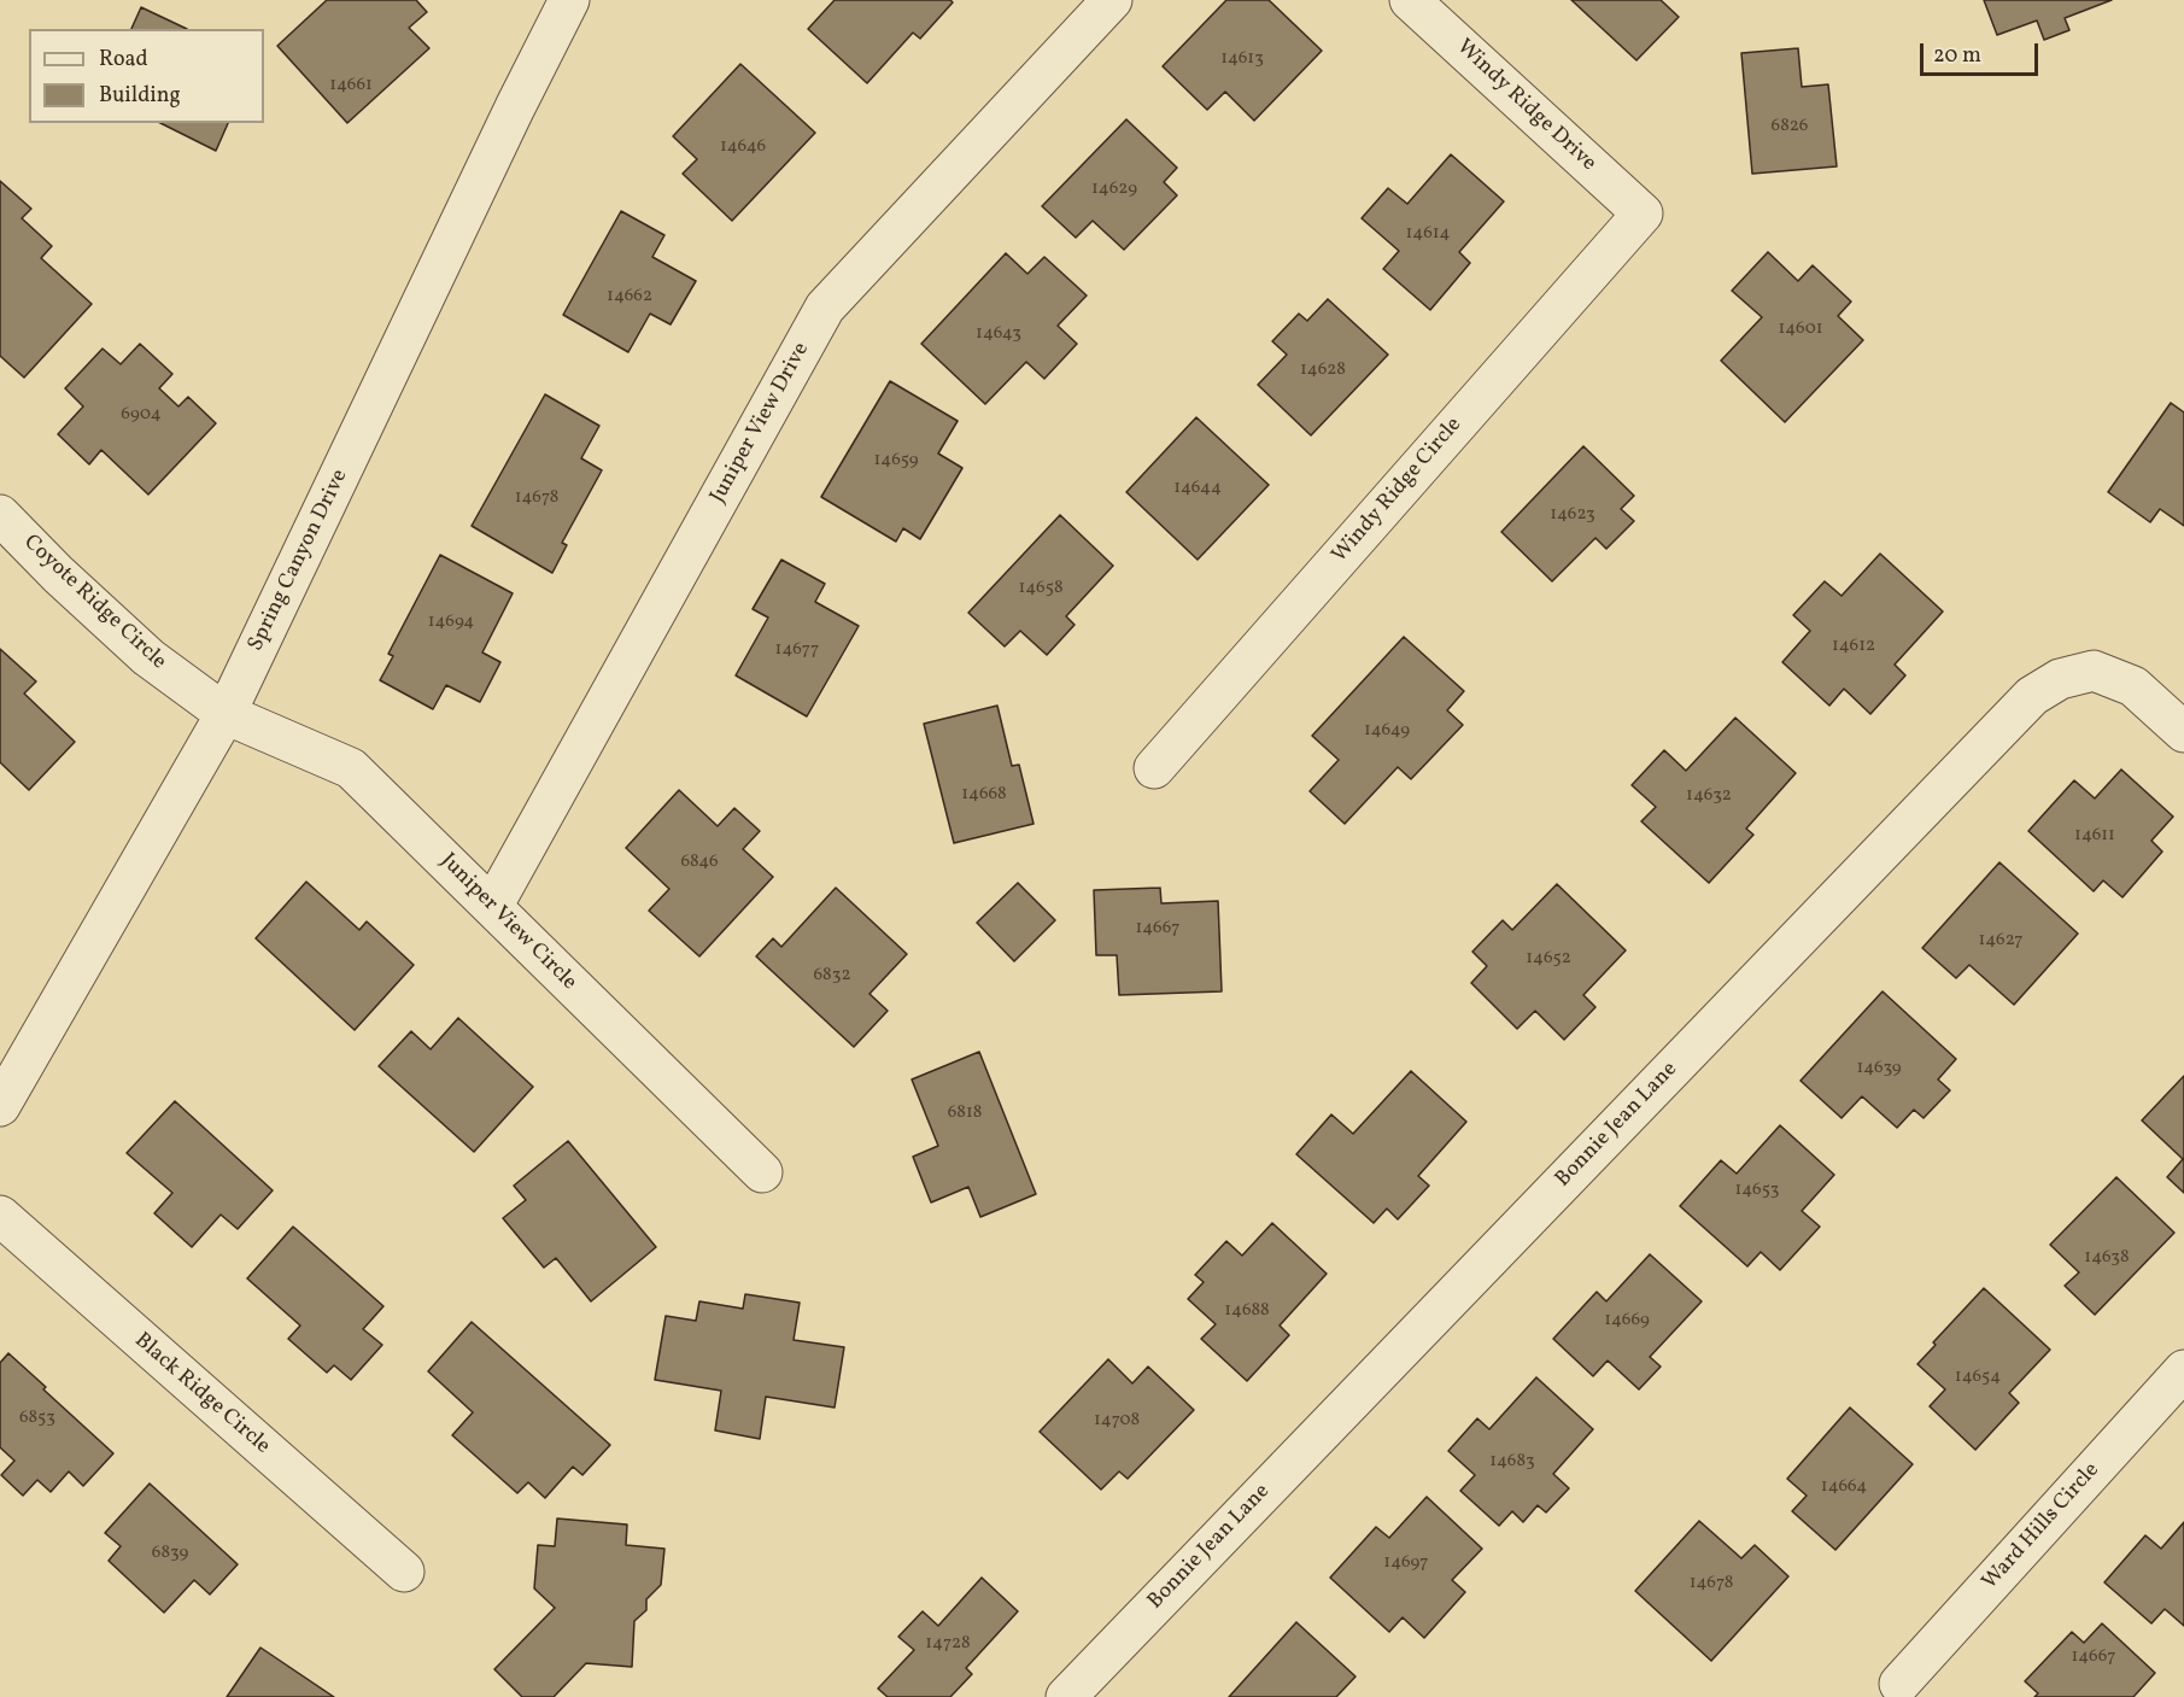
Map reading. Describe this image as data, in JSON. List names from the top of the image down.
{
  "streets": {
    "street": [
      "Windy Ridge Drive",
      "Juniper View Drive",
      "Windy Ridge Circle",
      "Spring Canyon Drive",
      "Coyote Ridge Circle",
      "Juniper View Circle",
      "Bonnie Jean Lane",
      "Black Ridge Circle",
      "Ward Hills Circle"
    ]
  },
  "crossings": [
    ["Windy Ridge Drive", "Windy Ridge Circle"],
    ["Juniper View Drive", "Juniper View Circle"],
    ["Spring Canyon Drive", "Coyote Ridge Circle"],
    ["Spring Canyon Drive", "Juniper View Circle"],
    ["Coyote Ridge Circle", "Juniper View Circle"]
  ],
  "house_numbers": [
    "14613",
    "14661",
    "6826",
    "14646",
    "14629",
    "14614",
    "14662",
    "14601",
    "14643",
    "14628",
    "6904",
    "14659",
    "14644",
    "14678",
    "14623",
    "14658",
    "14694",
    "14612",
    "14677",
    "14649",
    "14668",
    "14632",
    "14611",
    "6846",
    "14667",
    "14627",
    "14652",
    "6832",
    "14639",
    "6818",
    "14653",
    "14638",
    "14688",
    "14669",
    "14654",
    "6853",
    "14708",
    "14683",
    "14664",
    "6839",
    "14697",
    "14678",
    "14728",
    "14667"
  ],
  "legend": ["Road", "Building"],
  "scale_bar": "20 m"
}
